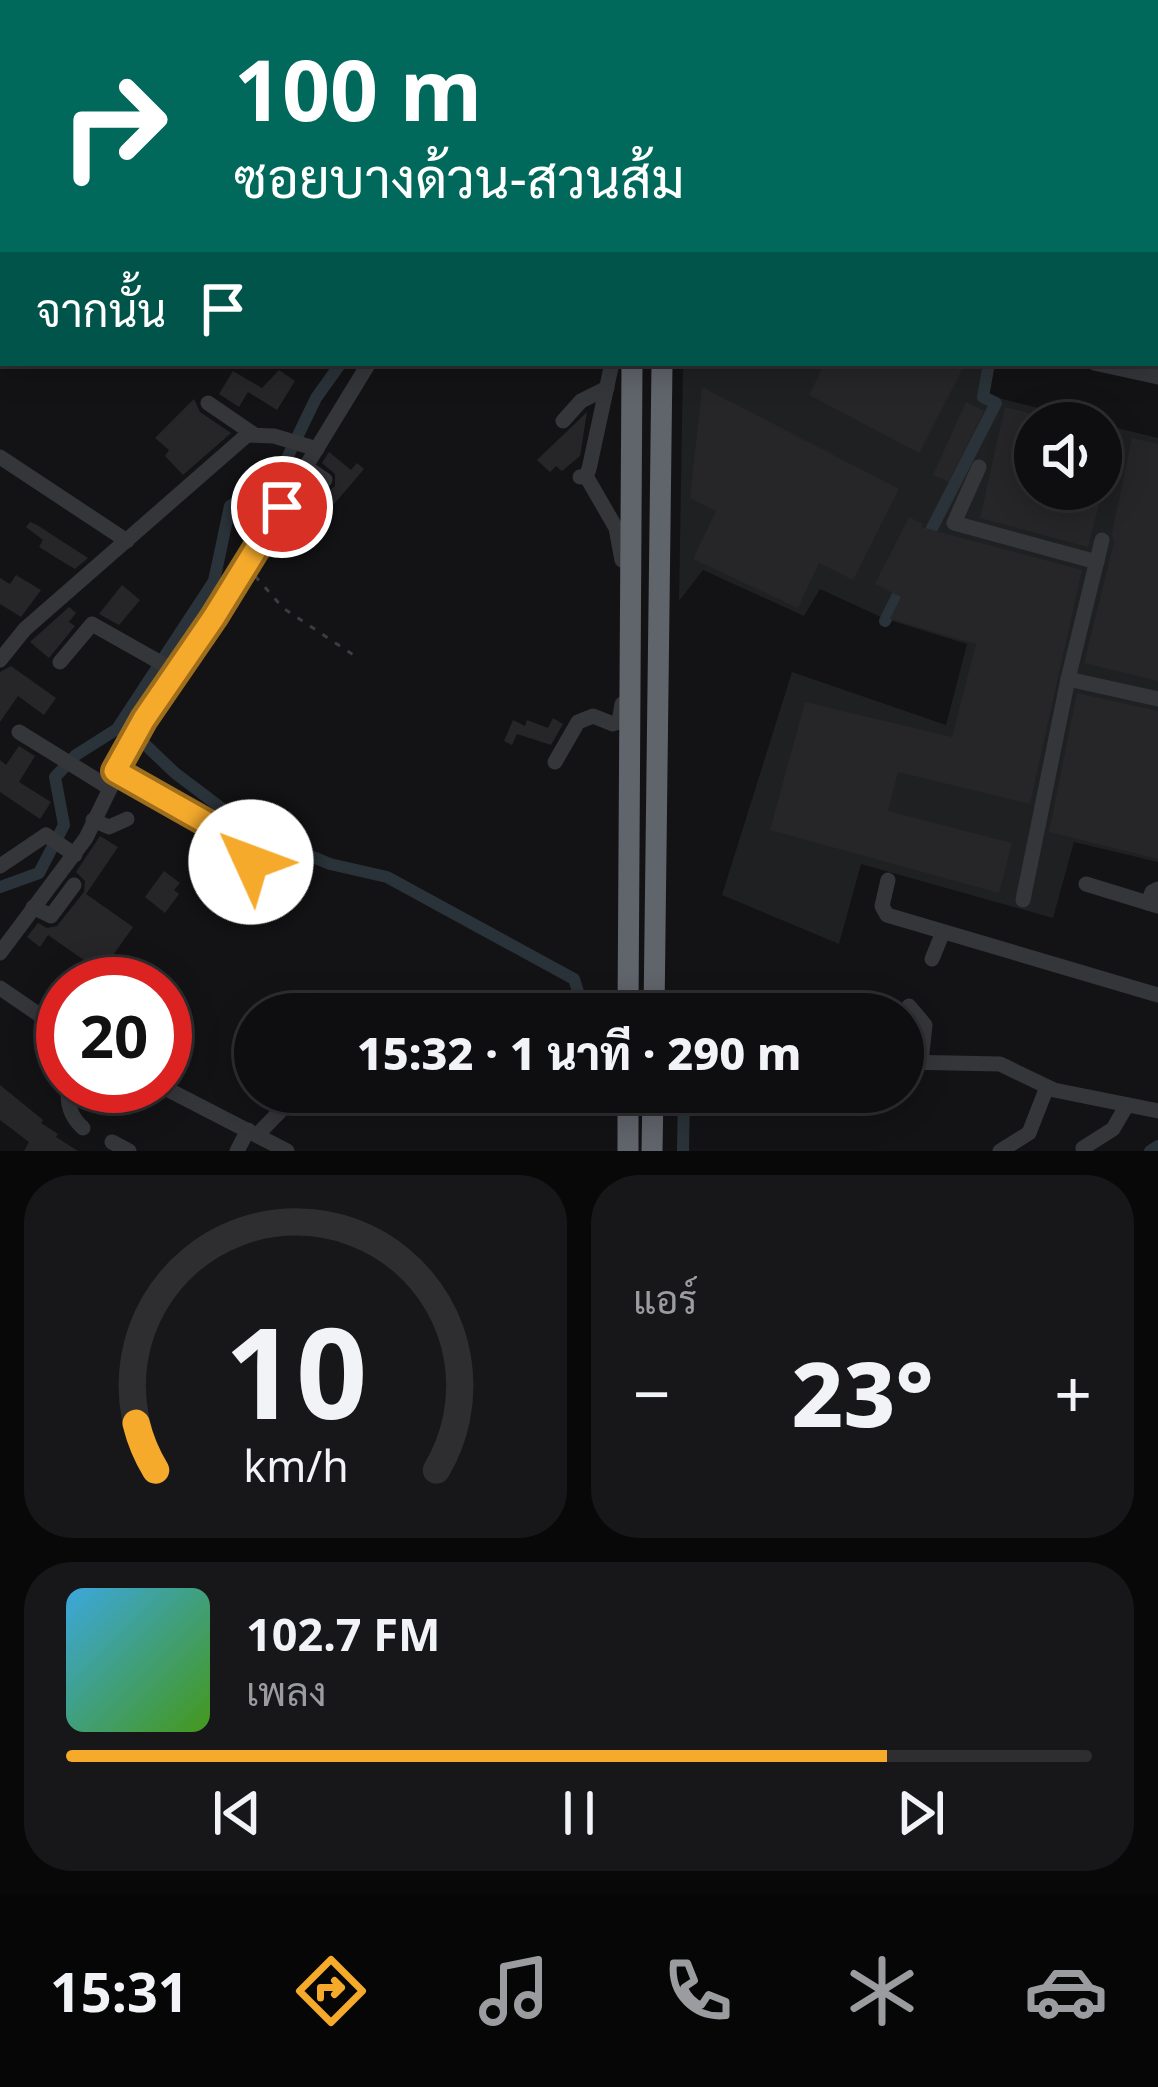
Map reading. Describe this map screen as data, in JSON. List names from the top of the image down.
{
  "page": {
    "turn": ["100 m", "ซอยบางด้วน-สวนส้ม"],
    "then": "จากนั้น",
    "limit": "20",
    "trip": "15:32 · 1 นาที · 290 m",
    "tile": "แอร์",
    "heat": ["−", "23°", "+"],
    "song": ["102.7 FM", "เพลง"],
    "tabs": "15:31",
    "gauge": ["10", "km/h"]
  }
}
